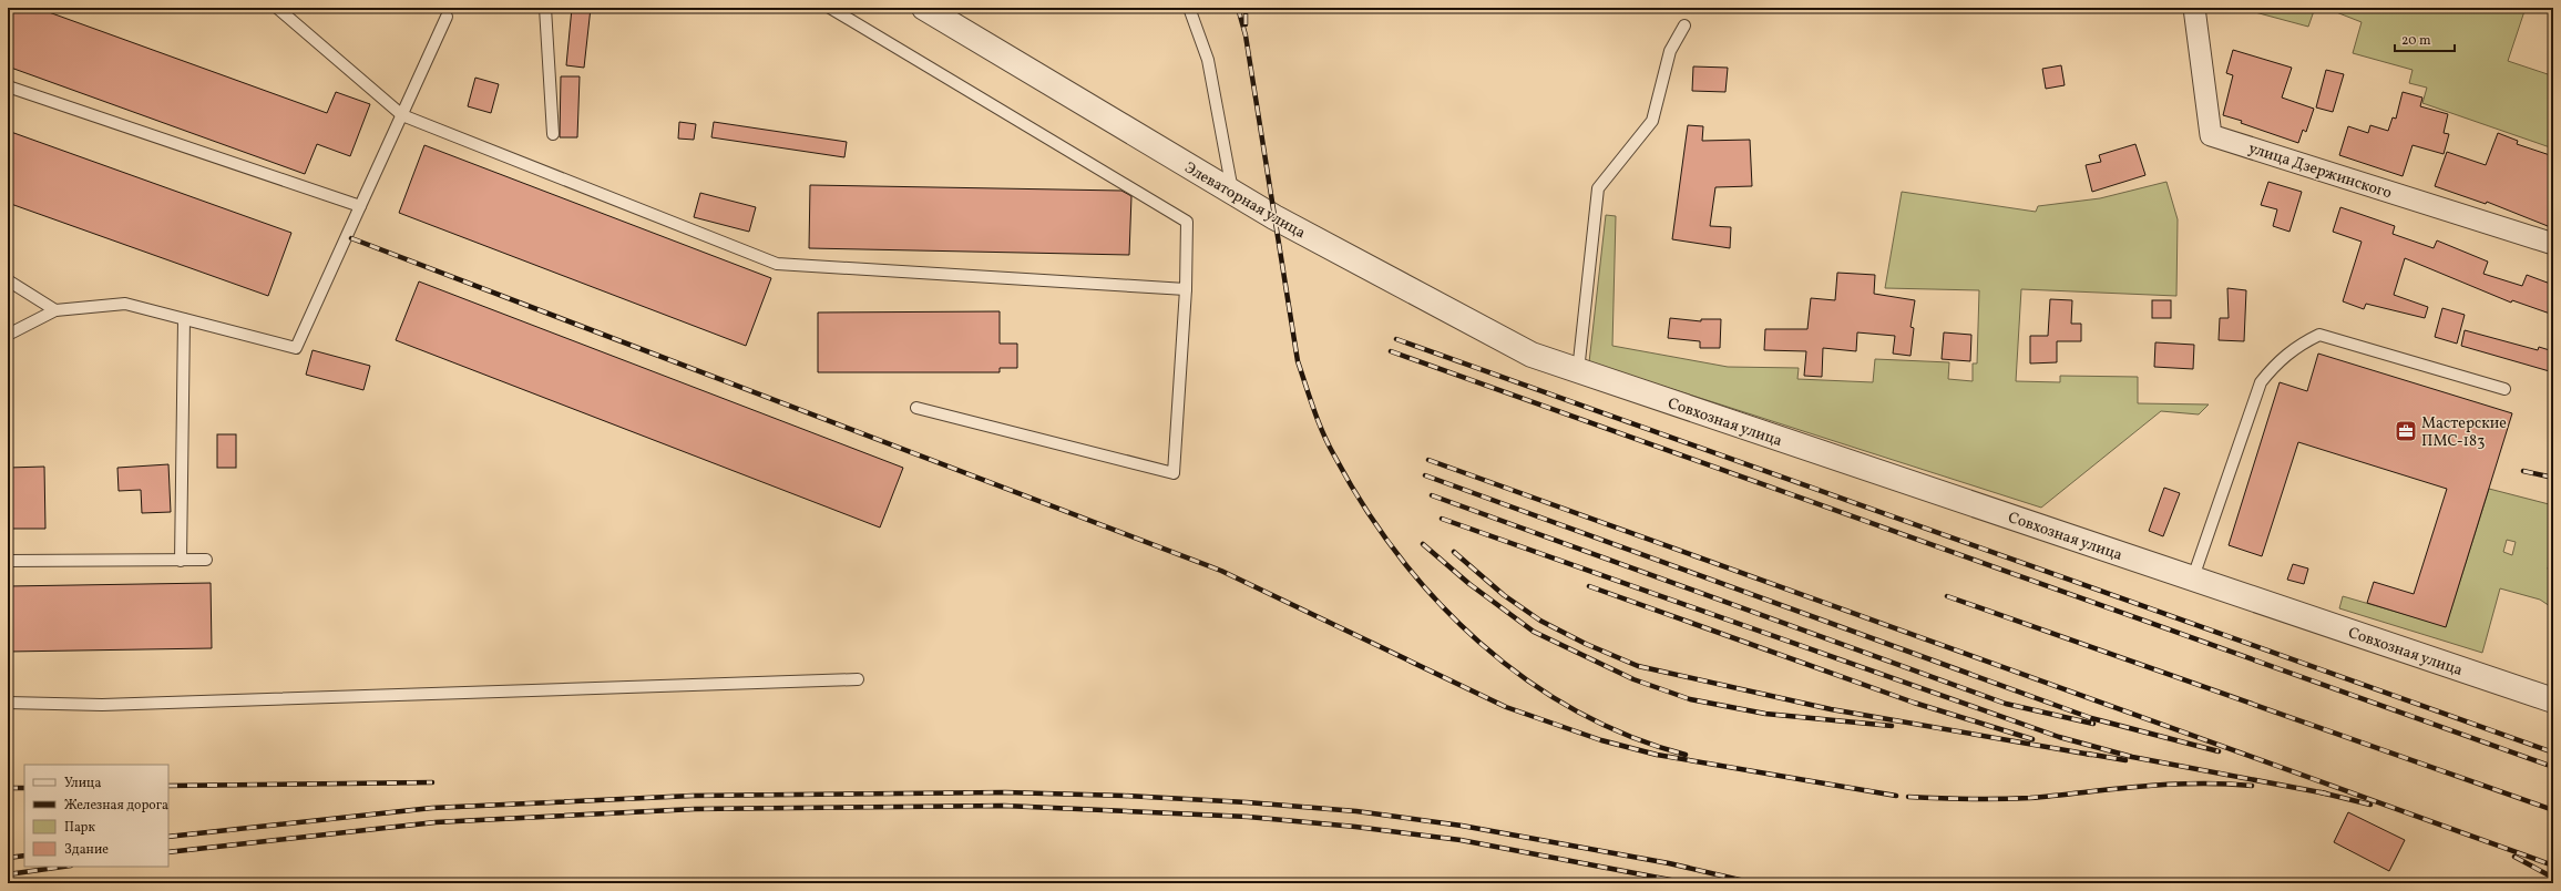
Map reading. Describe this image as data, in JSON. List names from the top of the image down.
{
  "streets": {
    "street": ["улица Дзержинского", "Элеваторная улица", "Совхозная улица"]
  },
  "crossings": [
    ["Элеваторная улица", "Совхозная улица"]
  ],
  "places": {
    "office": ["Мастерские ПМС-183"]
  },
  "legend": [
    "Улица",
    "Железная дорога",
    "Парк",
    "Здание"
  ],
  "scale_bar": "20 m"
}
